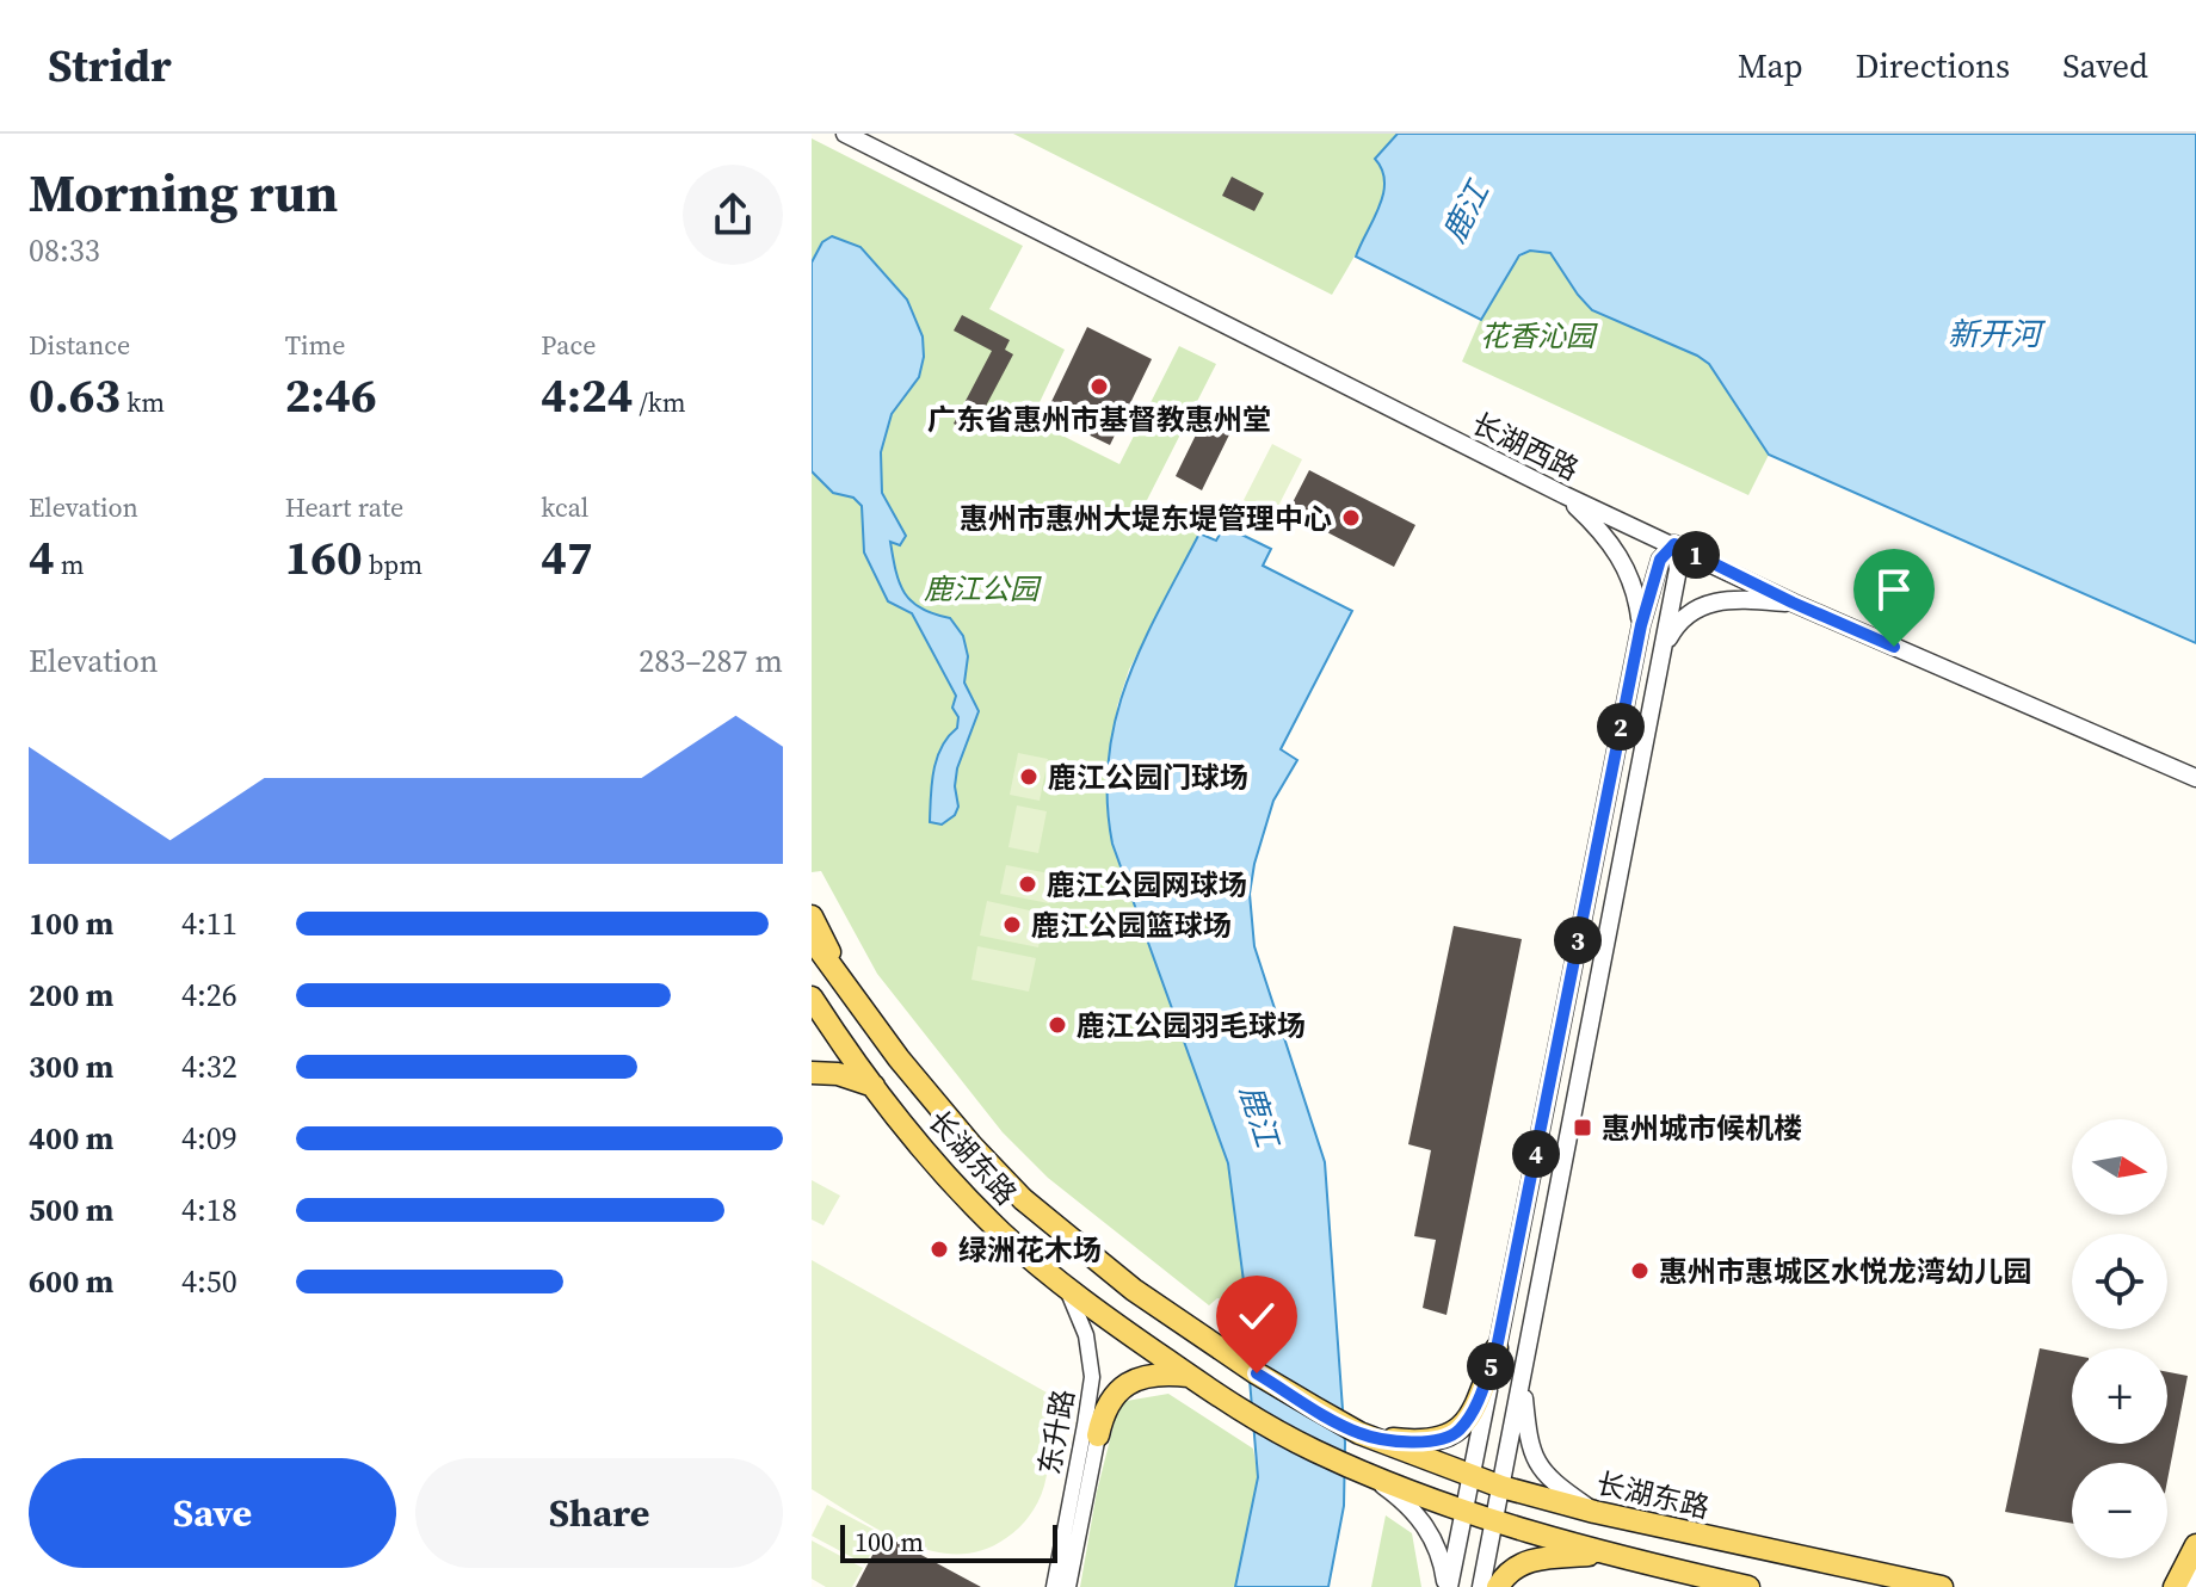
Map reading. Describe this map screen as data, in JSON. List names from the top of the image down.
{
  "streets": {
    "main road": ["长湖东路"],
    "street": ["长湖西路", "东升路"]
  },
  "crossings": [
    ["长湖东路", "东升路"]
  ],
  "water": ["鹿江", "新开河"],
  "parks": ["花香沁园", "鹿江公园"],
  "places": {
    "other": [
      "广东省惠州市基督教惠州堂",
      "惠州市惠州大堤东堤管理中心",
      "鹿江公园门球场",
      "鹿江公园网球场",
      "鹿江公园篮球场",
      "鹿江公园羽毛球场",
      "绿洲花木场",
      "惠州市惠城区水悦龙湾幼儿园"
    ],
    "transit": ["惠州城市候机楼"]
  },
  "scale_bar": "100 m",
  "north": "right",
  "page": {
    "header": "Stridr",
    "nav": ["Map", "Directions", "Saved"],
    "heading": ["Morning run", "08:33"],
    "stats": [
      ["Distance", "0.63 km"],
      ["Time", "2:46"],
      ["Pace", "4:24 /km"],
      ["Elevation", "4 m"],
      ["Heart rate", "160 bpm"],
      ["kcal", "47"]
    ],
    "pins": [
      "1",
      "2",
      "3",
      "4",
      "5"
    ],
    "chart": ["Elevation", "283–287 m"],
    "list": [
      {
        "name": "100 m",
        "note": "4:11"
      },
      {
        "name": "200 m",
        "note": "4:26"
      },
      {
        "name": "300 m",
        "note": "4:32"
      },
      {
        "name": "400 m",
        "note": "4:09"
      },
      {
        "name": "500 m",
        "note": "4:18"
      },
      {
        "name": "600 m",
        "note": "4:50"
      }
    ],
    "map_buttons": ["+", "−"],
    "buttons": ["Save", "Share"],
    "scale": "100 m"
  }
}
